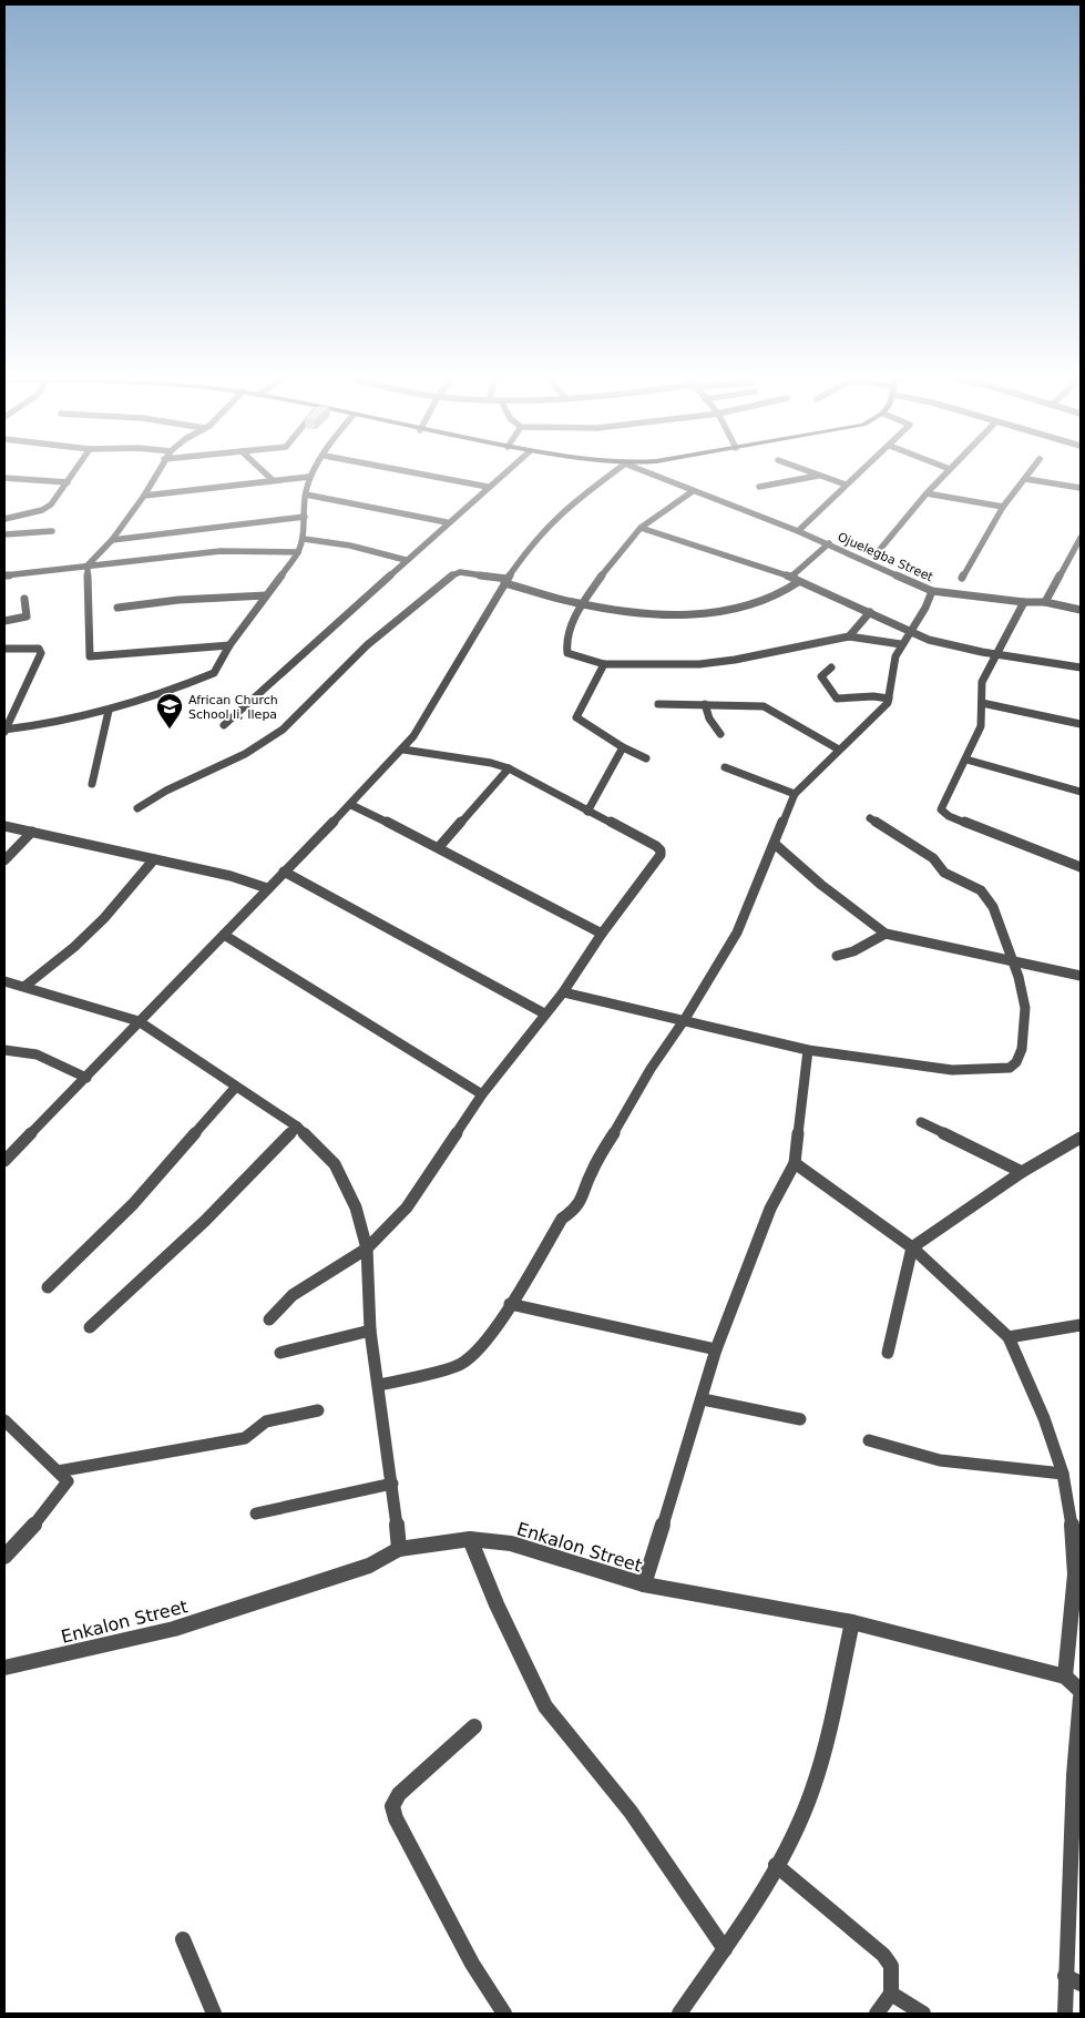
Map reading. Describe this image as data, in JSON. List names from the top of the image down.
{
  "streets": {
    "street": ["Ojuelegba Street", "Enkalon Street"]
  },
  "places": {
    "school or university": ["African Church School Ii, Ilepa"]
  }
}
